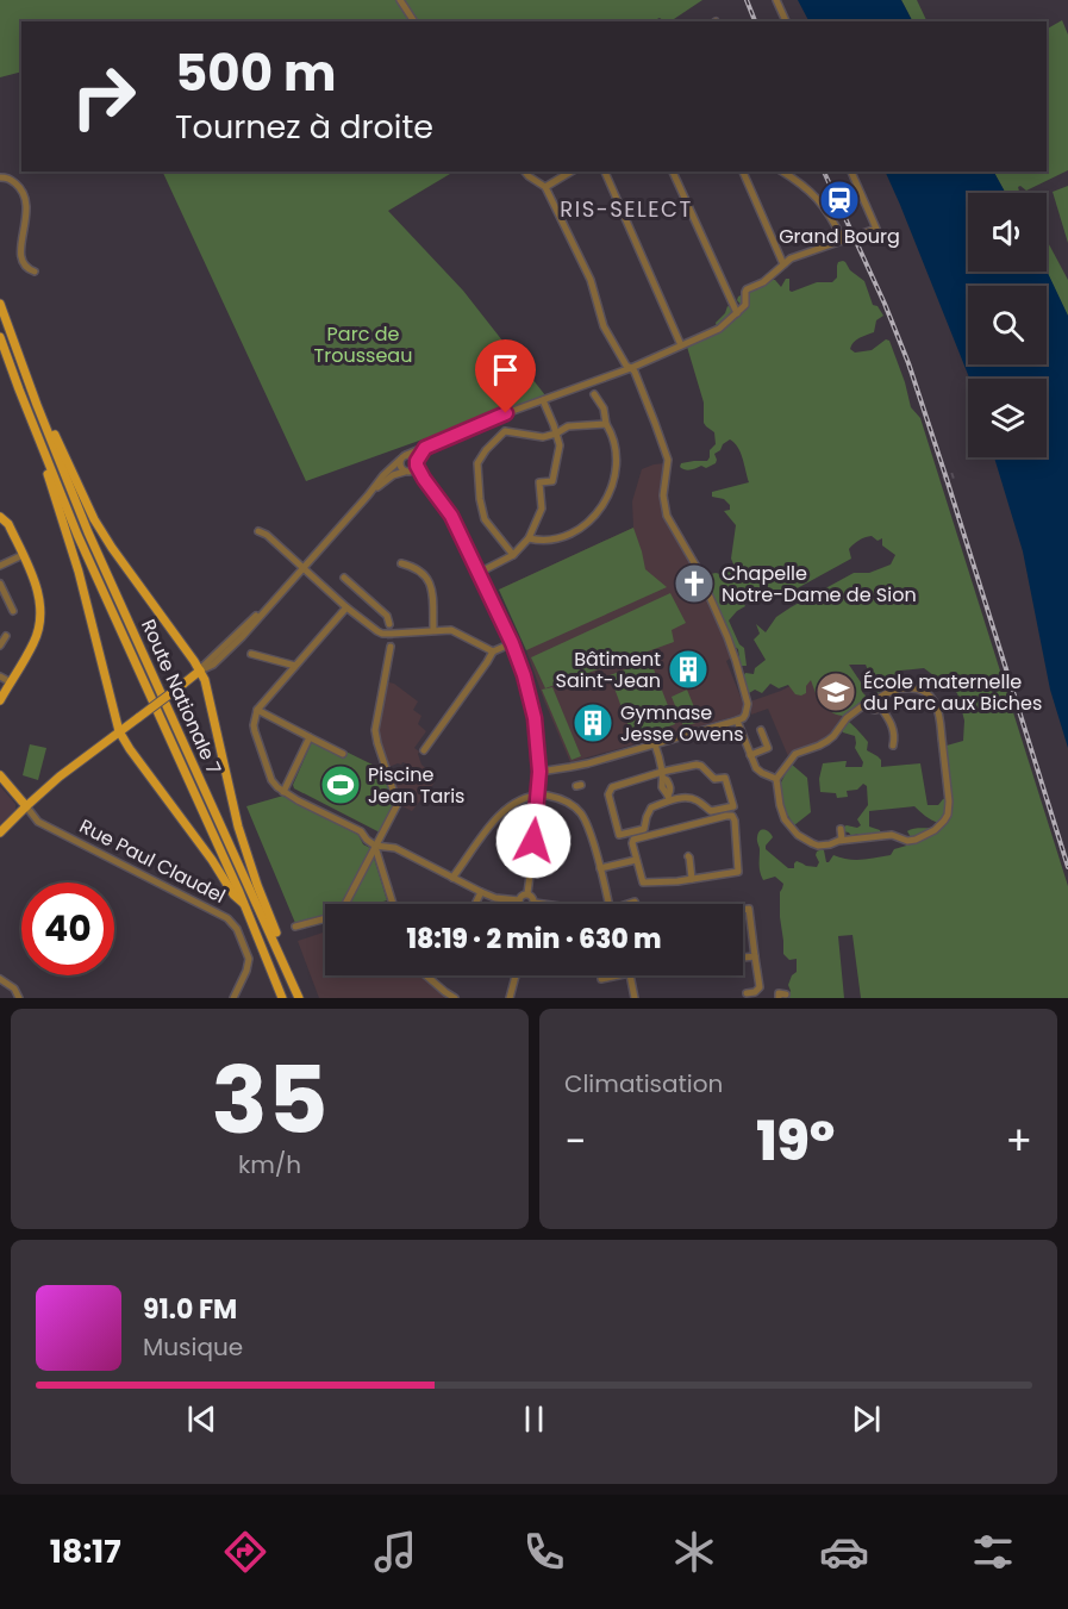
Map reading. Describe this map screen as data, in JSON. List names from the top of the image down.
{
  "streets": {
    "main road": ["Route Nationale 7"],
    "street": ["Rue Paul Claudel"]
  },
  "districts": ["RIS-SELECT"],
  "parks": ["Parc de Trousseau"],
  "places": {
    "station": ["Grand Bourg"],
    "church": ["Chapelle Notre-Dame de Sion"],
    "building": ["Bâtiment Saint-Jean", "Gymnase Jesse Owens"],
    "school or university": ["École maternelle du Parc aux Biches"],
    "sports": ["Piscine Jean Taris"]
  },
  "page": {
    "turn": ["500 m", "Tournez à droite"],
    "limit": "40",
    "trip": "18:19 · 2 min · 630 m",
    "tile": [
      ["35", "km/h"],
      "Climatisation"
    ],
    "heat": ["−", "19°", "+"],
    "song": ["91.0 FM", "Musique"],
    "tabs": "18:17"
  }
}
